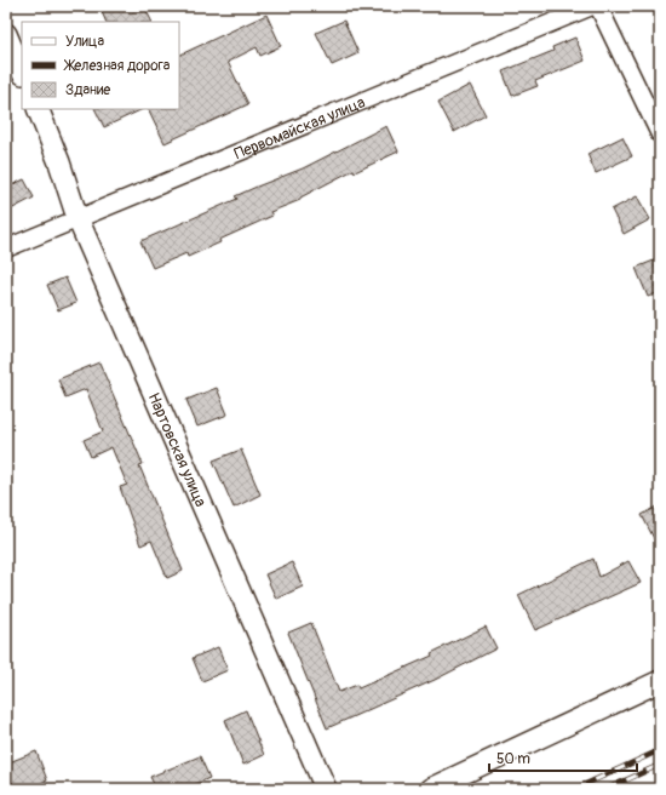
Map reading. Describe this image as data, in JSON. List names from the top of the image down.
{
  "streets": {
    "street": ["Первомайская улица", "Нартовская улица"]
  },
  "crossings": [
    ["Первомайская улица", "Нартовская улица"]
  ],
  "legend": ["Улица", "Железная дорога", "Здание"],
  "scale_bar": "50 m"
}
